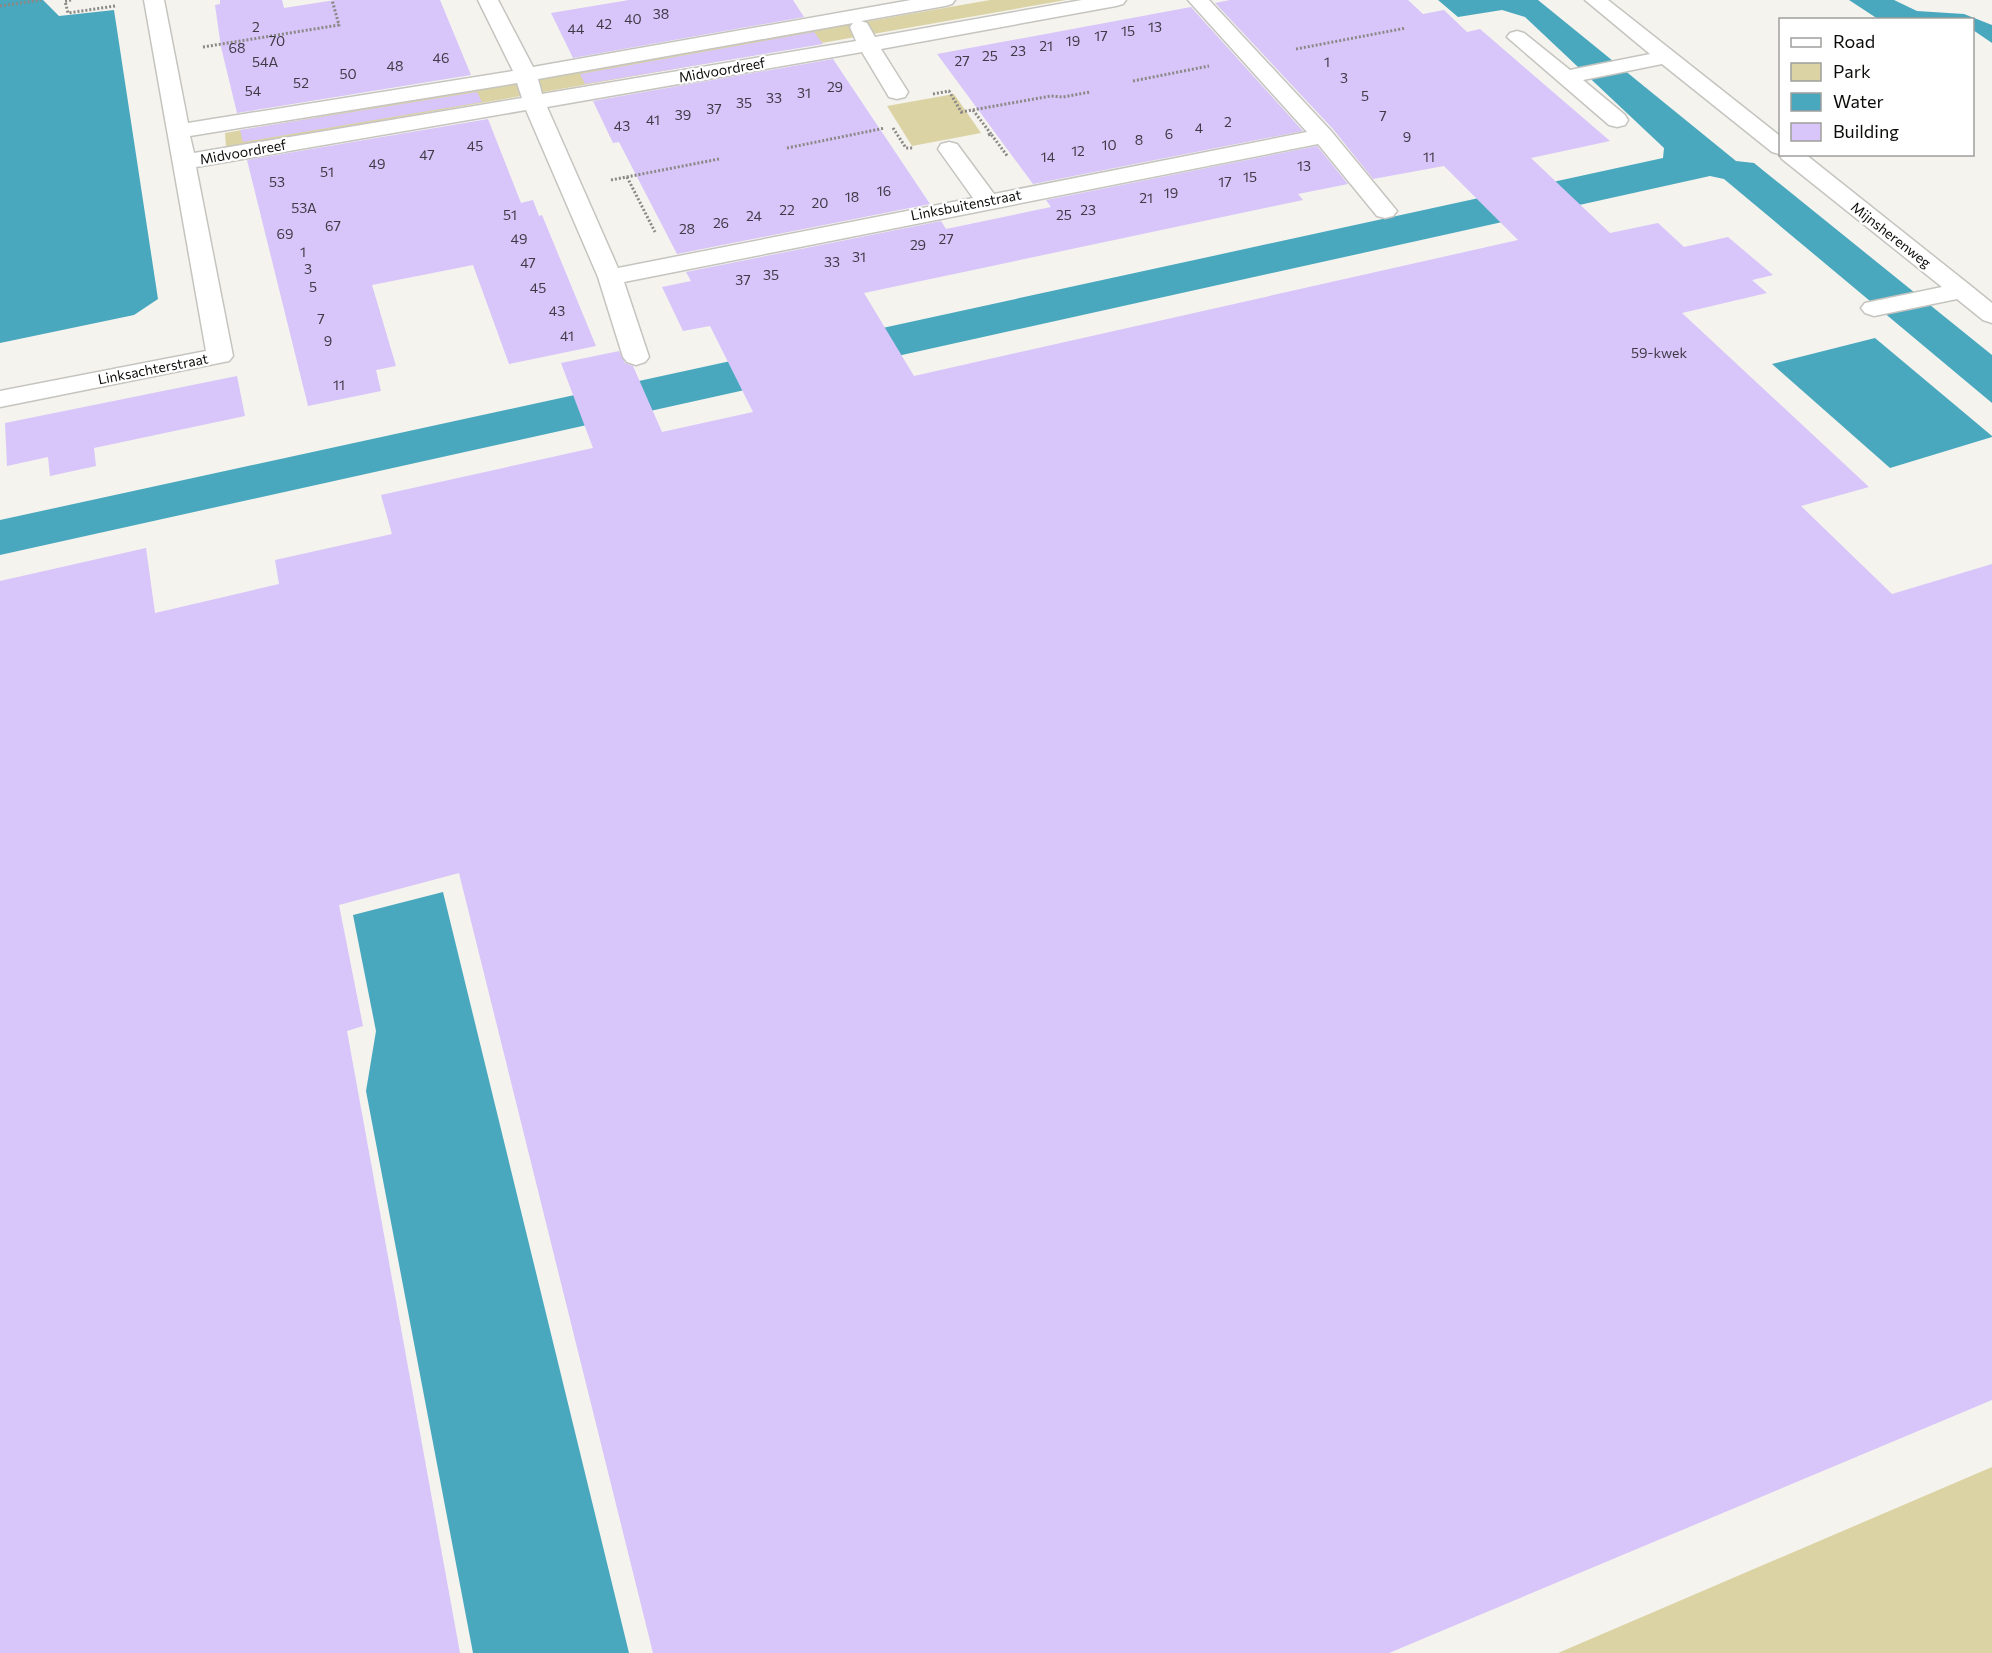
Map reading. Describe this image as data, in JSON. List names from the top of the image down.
{
  "streets": {
    "street": [
      "Midvoordreef",
      "Linksbuitenstraat",
      "Mijnsherenweg",
      "Linksachterstraat"
    ]
  },
  "crossings": [
    ["Midvoordreef", "Linksachterstraat"]
  ],
  "house_numbers": [
    "38",
    "40",
    "42",
    "2",
    "13",
    "44",
    "15",
    "17",
    "70",
    "19",
    "21",
    "68",
    "23",
    "25",
    "46",
    "27",
    "54A",
    "1",
    "48",
    "50",
    "3",
    "52",
    "29",
    "54",
    "31",
    "5",
    "33",
    "35",
    "37",
    "39",
    "7",
    "41",
    "2",
    "43",
    "4",
    "6",
    "9",
    "8",
    "10",
    "45",
    "12",
    "47",
    "14",
    "11",
    "49",
    "13",
    "51",
    "15",
    "53",
    "17",
    "16",
    "19",
    "18",
    "21",
    "20",
    "53A",
    "22",
    "23",
    "51",
    "25",
    "24",
    "26",
    "67",
    "28",
    "69",
    "49",
    "27",
    "29",
    "1",
    "31",
    "33",
    "47",
    "3",
    "35",
    "37",
    "5",
    "45",
    "43",
    "7",
    "41",
    "9",
    "59-kwek",
    "11"
  ],
  "legend": [
    "Road",
    "Park",
    "Water",
    "Building"
  ]
}
